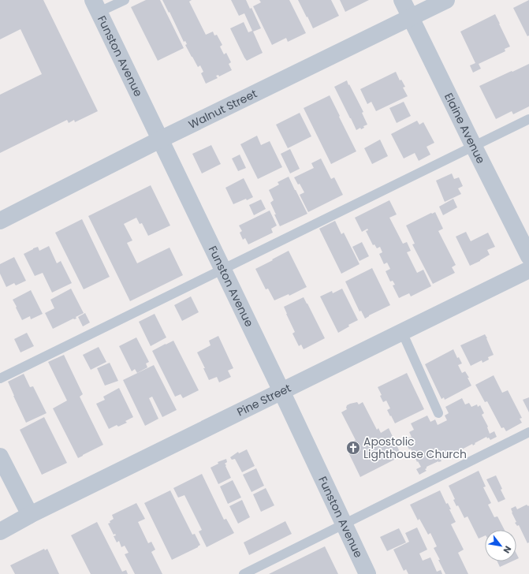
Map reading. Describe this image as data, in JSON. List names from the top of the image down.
{
  "streets": {
    "street": [
      "Funston Avenue",
      "Walnut Street",
      "Elaine Avenue",
      "Pine Street"
    ]
  },
  "crossings": [
    ["Funston Avenue", "Walnut Street"],
    ["Funston Avenue", "Pine Street"],
    ["Walnut Street", "Elaine Avenue"]
  ],
  "places": {
    "church": ["Apostolic Lighthouse Church"]
  },
  "north": "bottom right"
}
